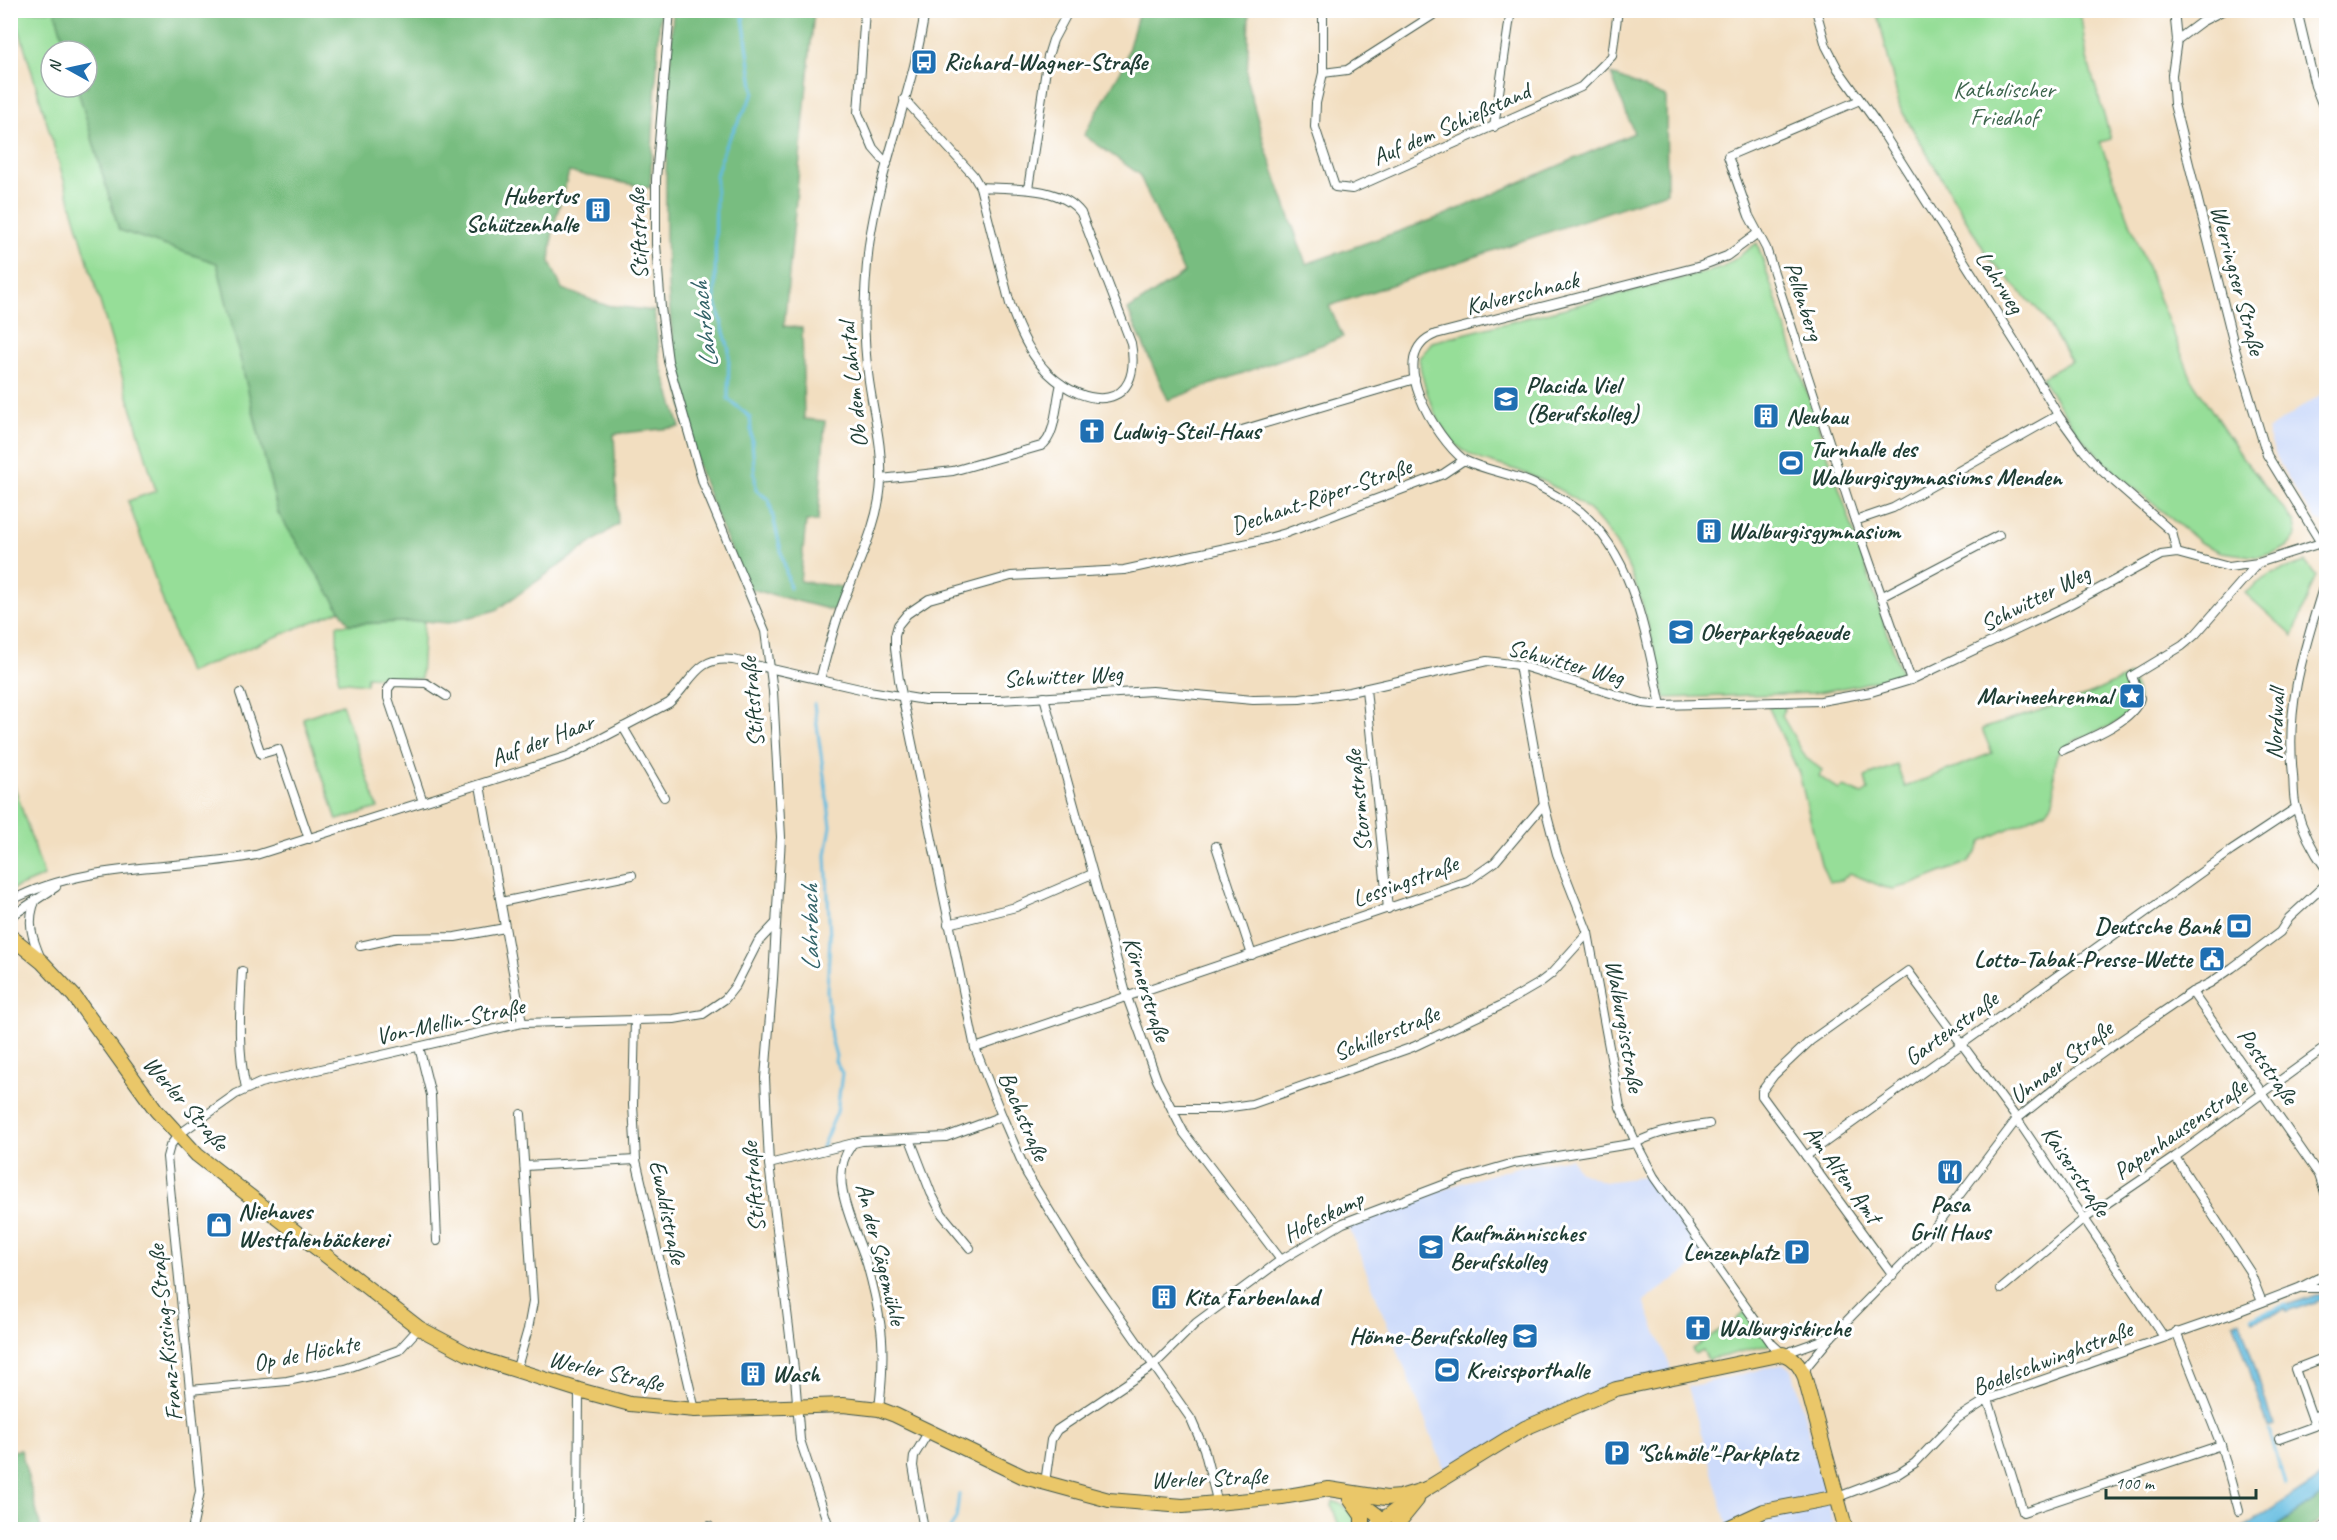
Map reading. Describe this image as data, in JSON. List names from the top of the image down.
{
  "streets": {
    "main road": ["Werler Straße"],
    "street": [
      "Auf dem Schießstand",
      "Stiftstraße",
      "Werringser Straße",
      "Lahrweg",
      "Kalverschnack",
      "Pellenberg",
      "Ob dem Lahrtal",
      "Dechant-Röper-Straße",
      "Schwitter Weg",
      "Nordwall",
      "Auf der Haar",
      "Stormstraße",
      "Lessingstraße",
      "Körnerstraße",
      "Von-Mellin-Straße",
      "Walburgisstraße",
      "Gartenstraße",
      "Schillerstraße",
      "Unnaer Straße",
      "Poststraße",
      "Bachstraße",
      "Papenhausenstraße",
      "Kaiserstraße",
      "Am Alten Amt",
      "Ewaldistraße",
      "Hofeskamp",
      "An der Sägemühle",
      "Franz-Kissing-Straße",
      "Op de Höchte",
      "Bodelschwinghstraße"
    ]
  },
  "crossings": [
    ["Stiftstraße", "Schwitter Weg"],
    ["Stiftstraße", "Auf der Haar"],
    ["Stiftstraße", "Von-Mellin-Straße"],
    ["Stiftstraße", "Werler Straße"],
    ["Lahrweg", "Pellenberg"],
    ["Lahrweg", "Schwitter Weg"],
    ["Kalverschnack", "Pellenberg"],
    ["Kalverschnack", "Dechant-Röper-Straße"],
    ["Pellenberg", "Schwitter Weg"],
    ["Ob dem Lahrtal", "Schwitter Weg"],
    ["Dechant-Röper-Straße", "Schwitter Weg"],
    ["Dechant-Röper-Straße", "Bachstraße"],
    ["Schwitter Weg", "Auf der Haar"],
    ["Schwitter Weg", "Stormstraße"],
    ["Schwitter Weg", "Körnerstraße"],
    ["Schwitter Weg", "Walburgisstraße"],
    ["Schwitter Weg", "Bachstraße"],
    ["Nordwall", "Gartenstraße"],
    ["Stormstraße", "Lessingstraße"],
    ["Lessingstraße", "Körnerstraße"],
    ["Lessingstraße", "Walburgisstraße"],
    ["Lessingstraße", "Bachstraße"],
    ["Körnerstraße", "Schillerstraße"],
    ["Körnerstraße", "Hofeskamp"],
    ["Von-Mellin-Straße", "Werler Straße"],
    ["Von-Mellin-Straße", "Ewaldistraße"],
    ["Von-Mellin-Straße", "Franz-Kissing-Straße"],
    ["Walburgisstraße", "Schillerstraße"],
    ["Walburgisstraße", "Unnaer Straße"],
    ["Walburgisstraße", "Werler Straße"],
    ["Walburgisstraße", "Hofeskamp"],
    ["Gartenstraße", "Kaiserstraße"],
    ["Gartenstraße", "Am Alten Amt"],
    ["Unnaer Straße", "Poststraße"],
    ["Unnaer Straße", "Werler Straße"],
    ["Unnaer Straße", "Kaiserstraße"],
    ["Unnaer Straße", "Am Alten Amt"],
    ["Poststraße", "Papenhausenstraße"],
    ["Werler Straße", "Bachstraße"],
    ["Werler Straße", "Ewaldistraße"],
    ["Werler Straße", "Hofeskamp"],
    ["Werler Straße", "An der Sägemühle"],
    ["Werler Straße", "Franz-Kissing-Straße"],
    ["Werler Straße", "Op de Höchte"],
    ["Bachstraße", "Hofeskamp"],
    ["Papenhausenstraße", "Kaiserstraße"],
    ["Kaiserstraße", "Am Alten Amt"],
    ["Kaiserstraße", "Bodelschwinghstraße"],
    ["Franz-Kissing-Straße", "Op de Höchte"]
  ],
  "water": ["Lahrbach"],
  "parks": ["Katholischer Friedhof"],
  "places": {
    "bus stop": ["Richard-Wagner-Straße"],
    "building": [
      "Hubertus Schützenhalle",
      "Neubau",
      "Walburgisgymnasium",
      "Kita Farbenland",
      "Wash"
    ],
    "school or university": [
      "Placida Viel (Berufskolleg)",
      "Oberparkgebaeude",
      "Kaufmännisches Berufskolleg",
      "Hönne-Berufskolleg"
    ],
    "church": ["Ludwig-Steil-Haus", "Walburgiskirche"],
    "sports": ["Turnhalle des Walburgisgymnasiums Menden", "Kreissporthalle"],
    "place": ["Marineehrenmal"],
    "bank": ["Deutsche Bank"],
    "public building": ["Lotto-Tabak-Presse-Wette"],
    "restaurant": ["Pasa Grill Haus"],
    "shop": ["Niehaves Westfalenbäckerei"],
    "parking": ["Lenzenplatz", "\"Schmöle\"-Parkplatz"]
  },
  "scale_bar": "100 m",
  "north": "left"
}
